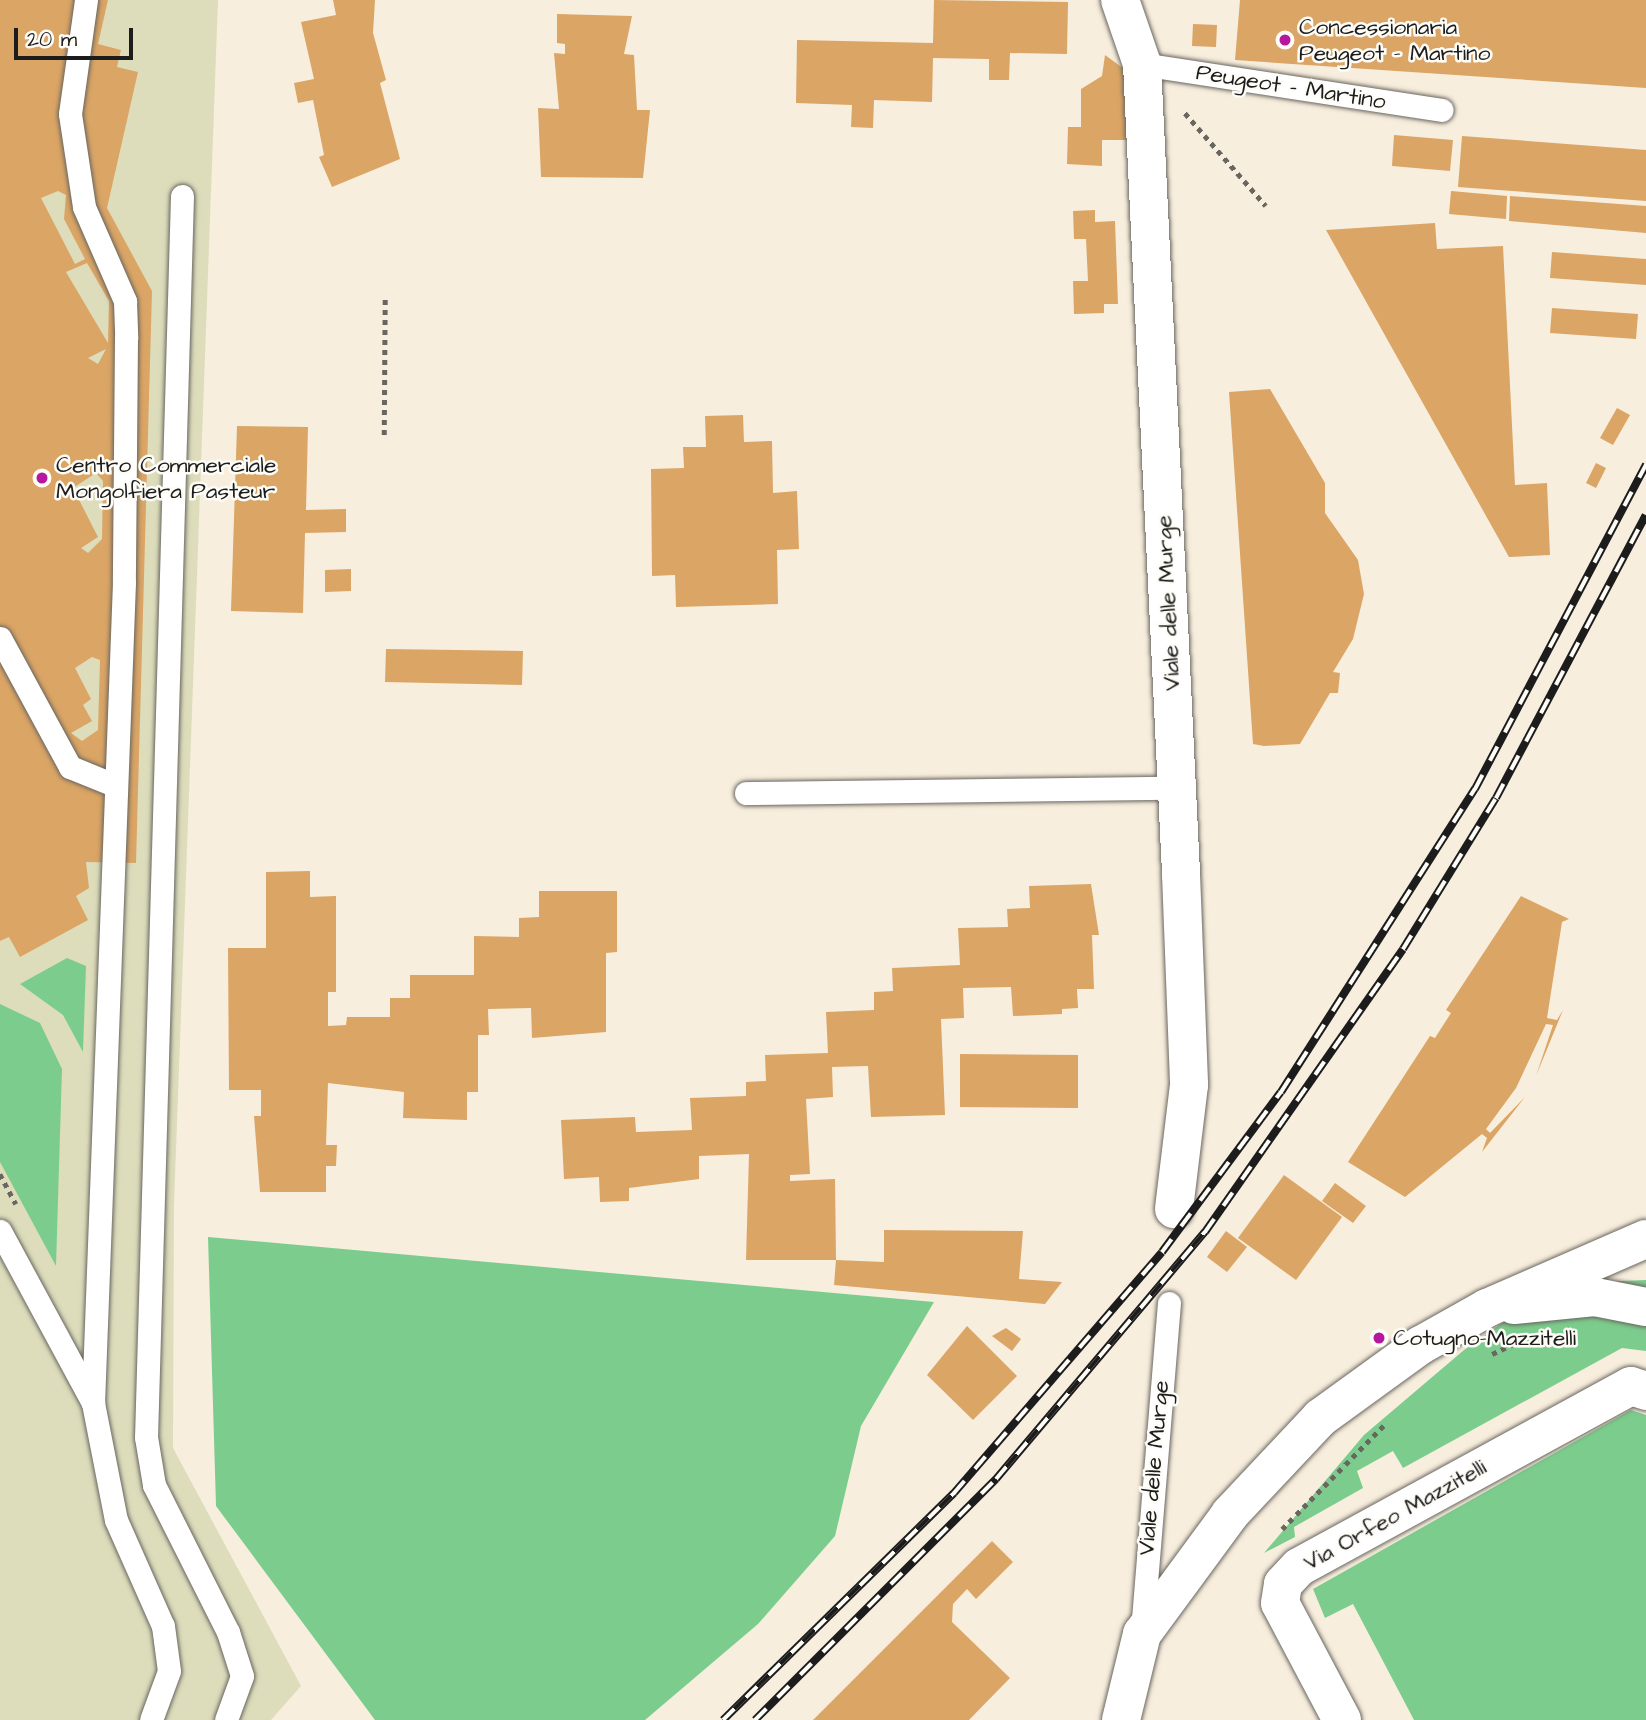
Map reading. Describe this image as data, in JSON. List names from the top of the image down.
{
  "streets": {
    "street": ["Viale delle Murge", "Via Orfeo Mazzitelli"],
    "lane": ["Peugeot - Martino"]
  },
  "crossings": [
    ["Peugeot - Martino", "Viale delle Murge"]
  ],
  "places": ["Concessionaria Peugeot - Martino", "Centro Commerciale Mongolfiera Pasteur", "Cotugno-Mazzitelli"],
  "scale_bar": "20 m"
}
